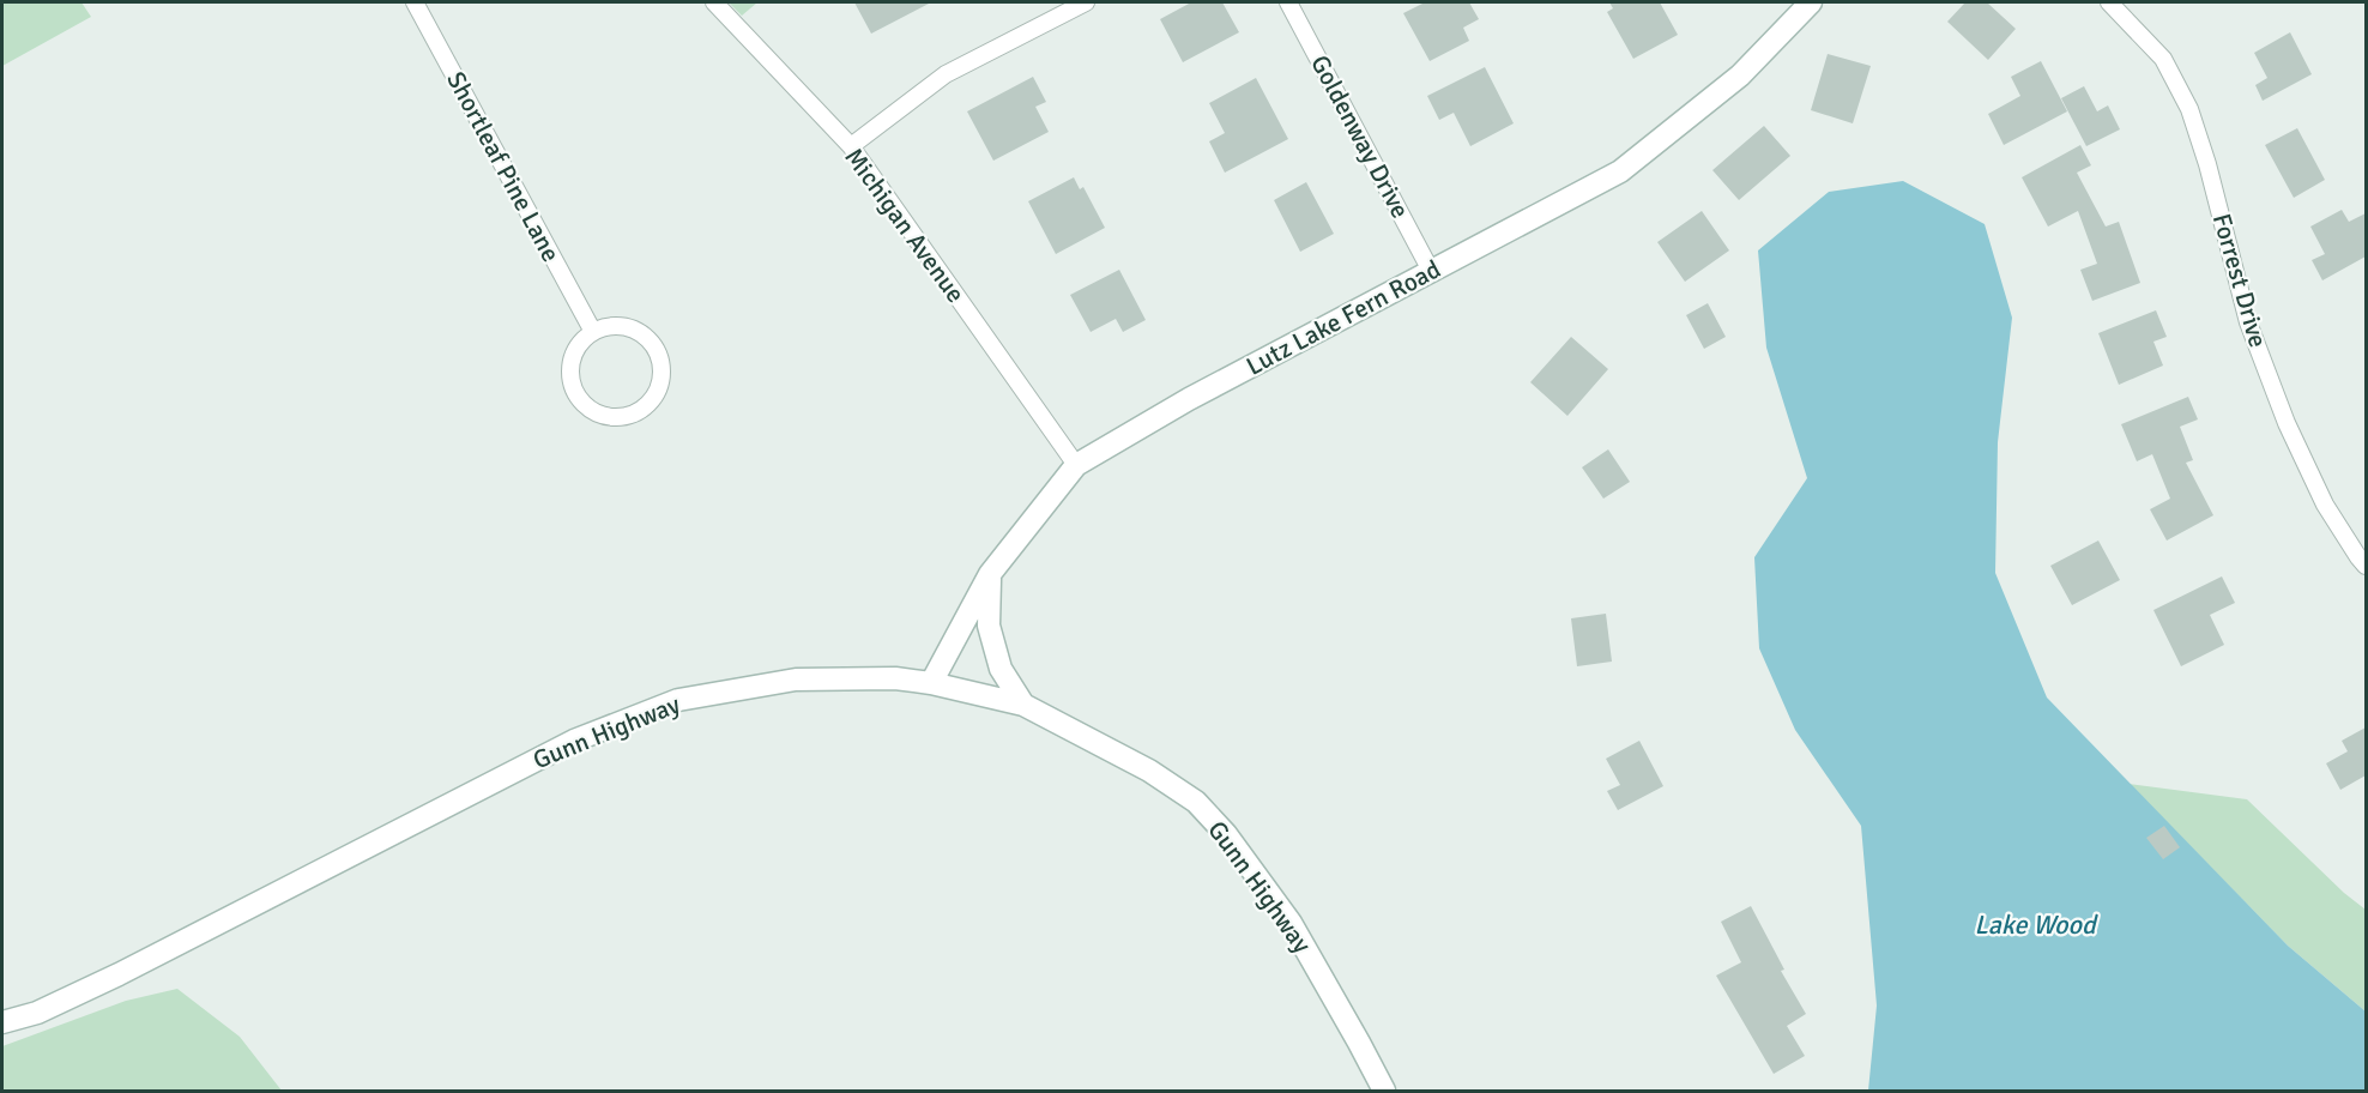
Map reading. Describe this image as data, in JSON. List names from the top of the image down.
{
  "streets": {
    "main road": ["Lutz Lake Fern Road", "Gunn Highway"],
    "street": [
      "Goldenway Drive",
      "Shortleaf Pine Lane",
      "Michigan Avenue",
      "Forrest Drive"
    ]
  },
  "crossings": [
    ["Goldenway Drive", "Lutz Lake Fern Road"],
    ["Michigan Avenue", "Lutz Lake Fern Road"],
    ["Lutz Lake Fern Road", "Gunn Highway"]
  ],
  "water": ["Lake Wood"]
}
